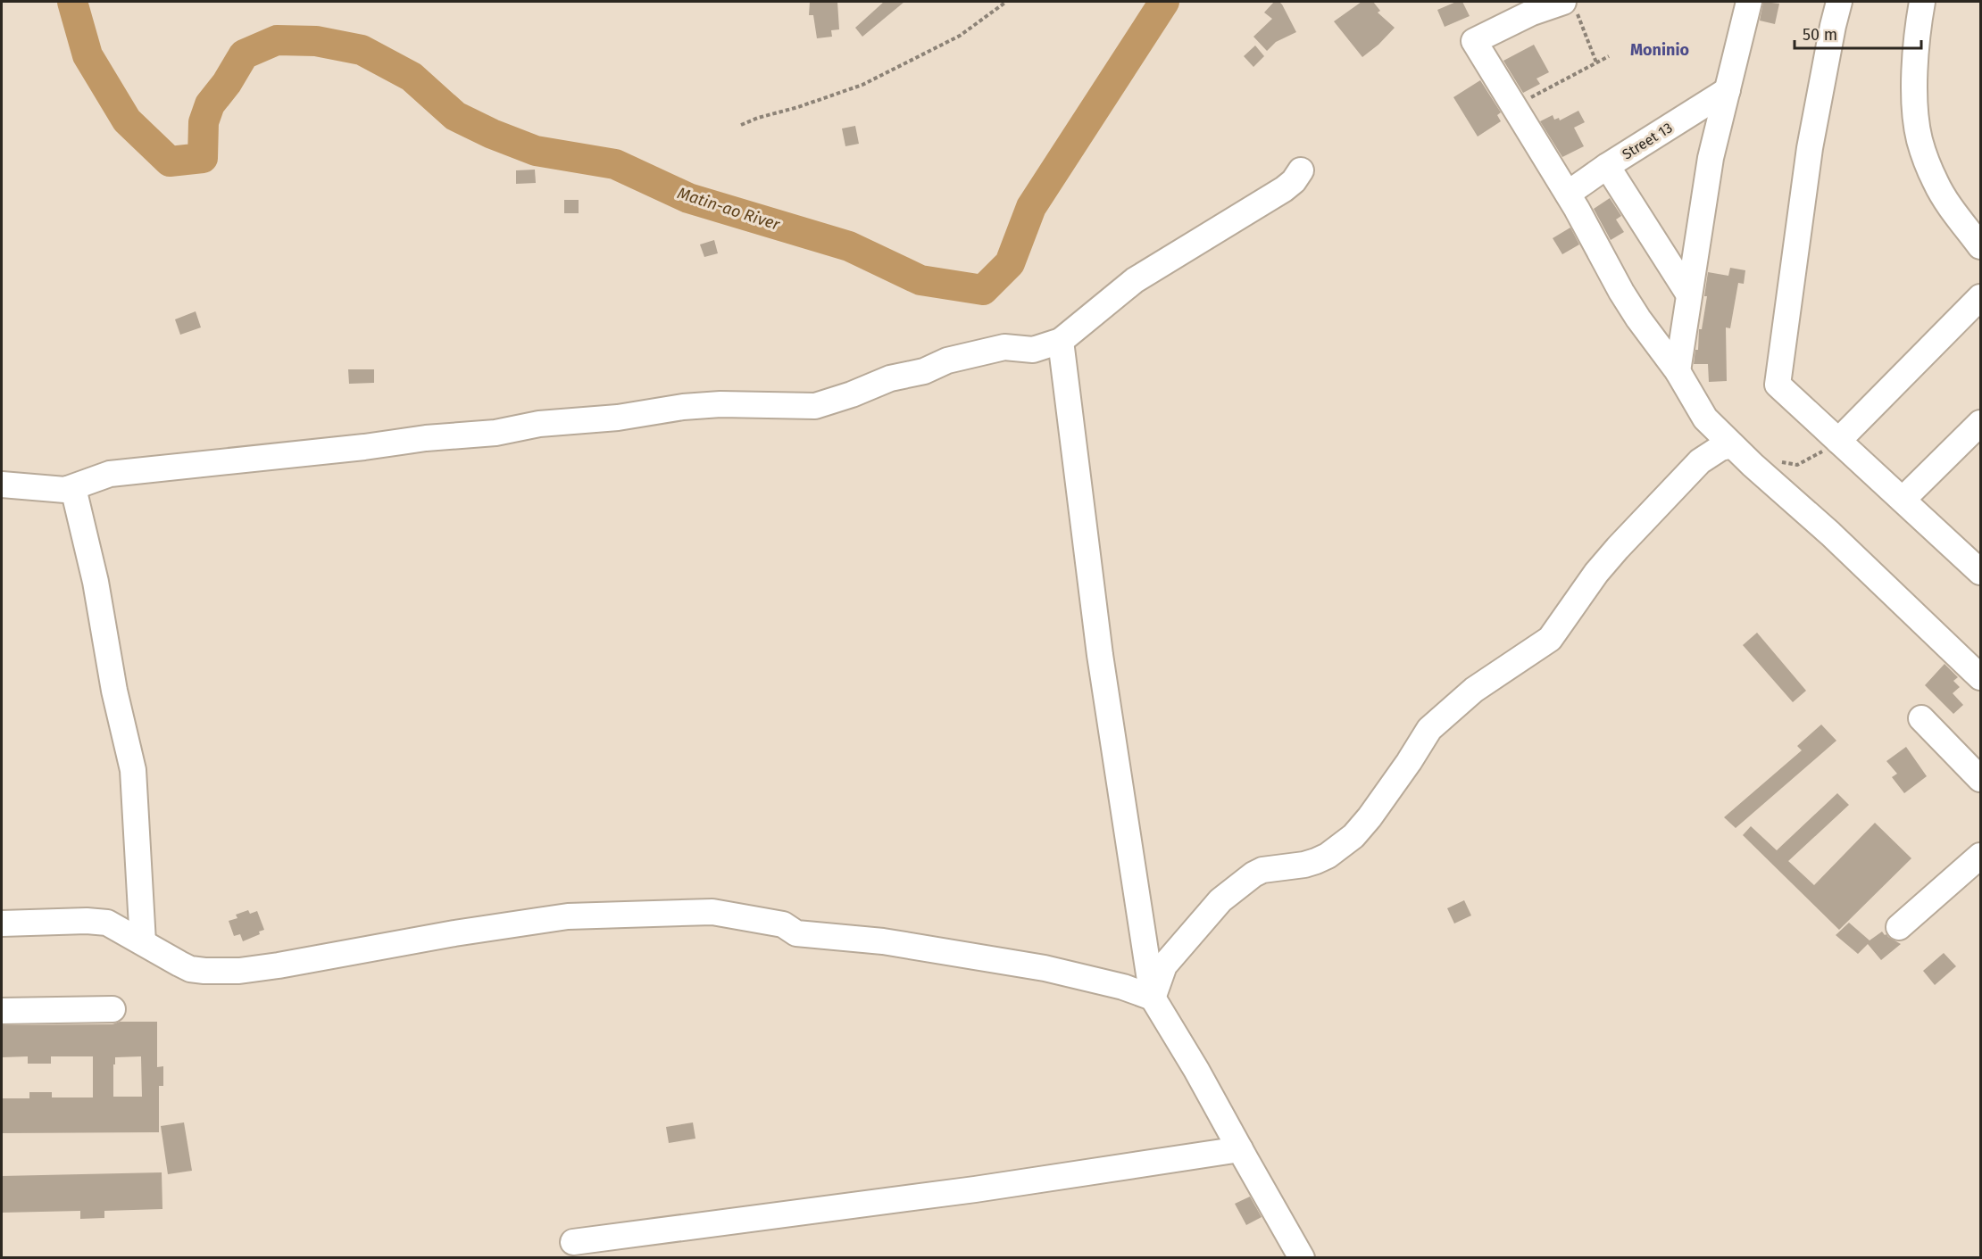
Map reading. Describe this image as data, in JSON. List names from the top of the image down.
{
  "streets": {
    "street": ["Street 13"]
  },
  "districts": ["Moninio"],
  "water": ["Matin-ao River"],
  "scale_bar": "50 m"
}
